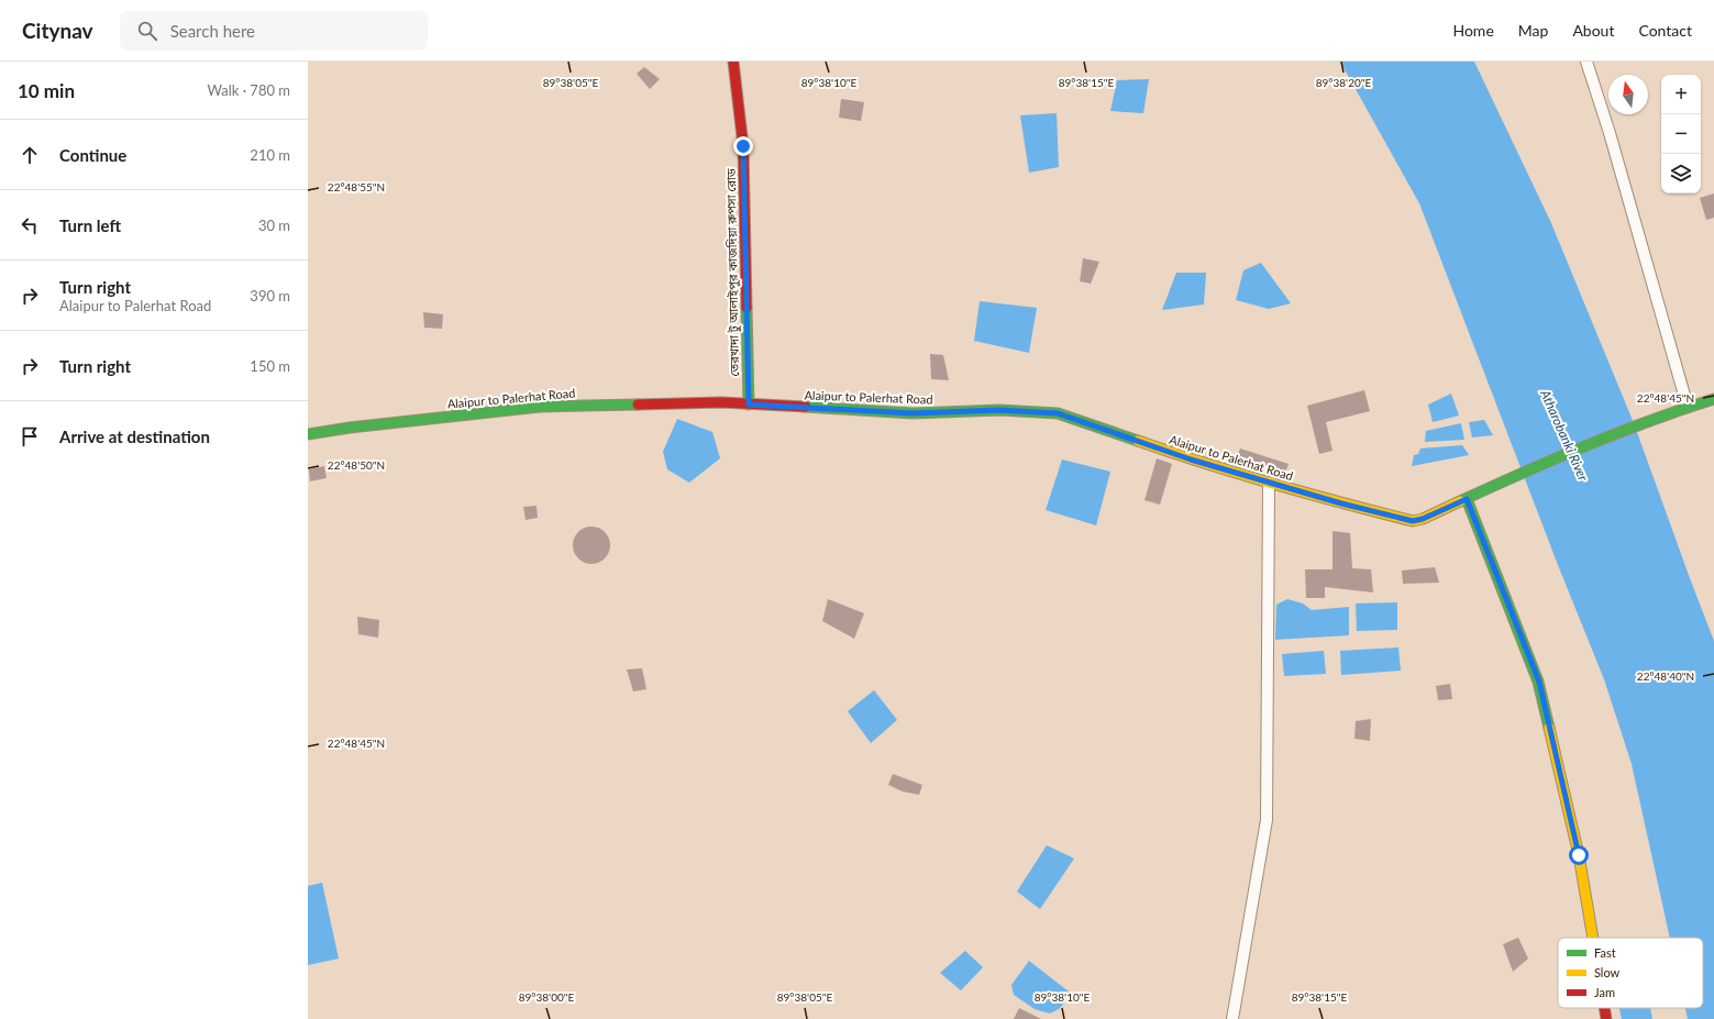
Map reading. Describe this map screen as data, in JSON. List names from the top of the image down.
{
  "streets": {
    "main road": ["তেরখাদা টু আলাইপুর কাজদিয়া রুপসা রোড", "Alaipur to Palerhat Road"]
  },
  "crossings": [
    ["তেরখাদা টু আলাইপুর কাজদিয়া রুপসা রোড", "Alaipur to Palerhat Road"]
  ],
  "water": ["Atharobanki River"],
  "legend": ["Fast", "Slow", "Jam"],
  "north": "top",
  "page": {
    "header": "Citynav",
    "search": "Search here",
    "nav": [
      "Home",
      "Map",
      "About",
      "Contact"
    ],
    "heading": ["10 min", "Walk · 780 m"],
    "map_buttons": ["+", "−"],
    "list": [
      ["Continue", "210 m"],
      ["Turn left", "30 m"],
      ["Turn right", "Alaipur to Palerhat Road", "390 m"],
      ["Turn right", "150 m"],
      "Arrive at destination"
    ]
  },
  "coordinates": [
    "89°38'20\"E",
    "89°38'05\"E",
    "89°38'10\"E",
    "89°38'15\"E",
    "22°48'55\"N",
    "22°48'45\"N",
    "22°48'50\"N",
    "22°48'40\"N",
    "89°38'00\"E"
  ]
}
